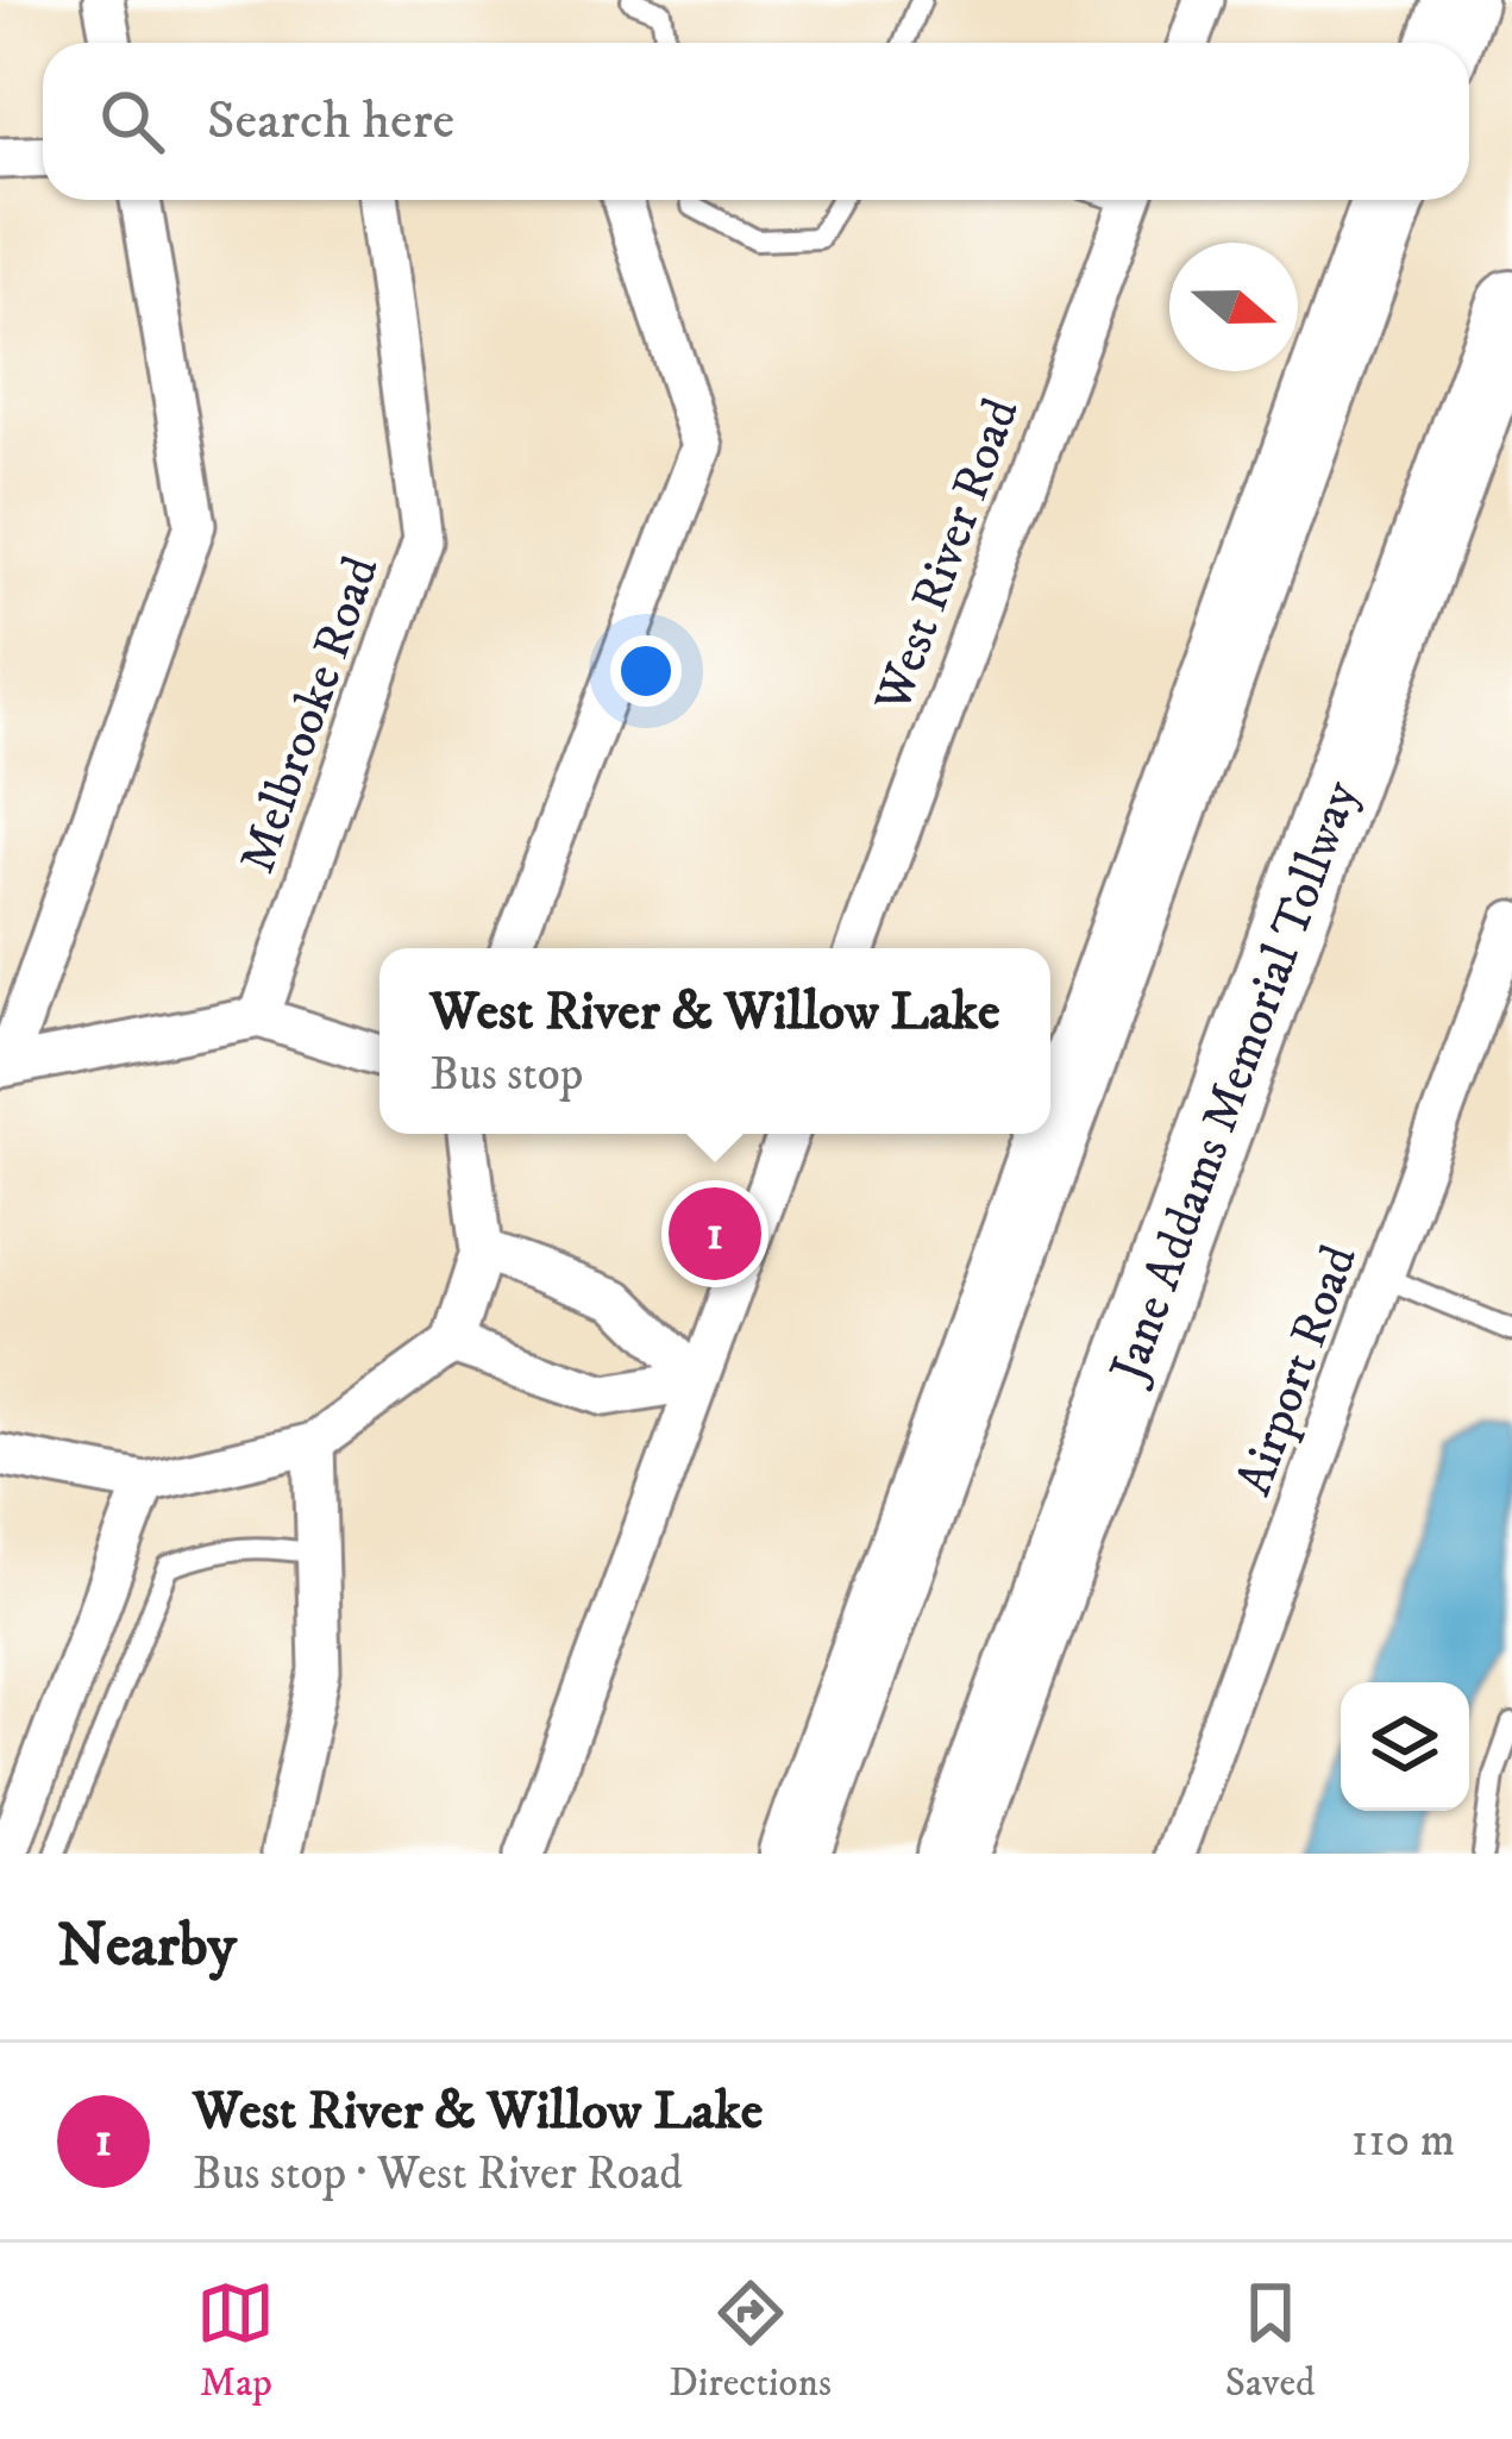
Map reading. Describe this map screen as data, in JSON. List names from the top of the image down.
{
  "streets": {
    "highway": ["Jane Addams Memorial Tollway"],
    "street": ["West River Road", "Melbrooke Road", "Airport Road"]
  },
  "north": "right",
  "page": {
    "search": "Search here",
    "popup": ["West River & Willow Lake", "Bus stop"],
    "pins": "1",
    "heading": "Nearby",
    "list": [
      {
        "mark": "1",
        "name": "West River & Willow Lake",
        "note": "Bus stop · West River Road",
        "value": "110 m"
      }
    ],
    "nav": ["Map", "Directions", "Saved"]
  }
}
